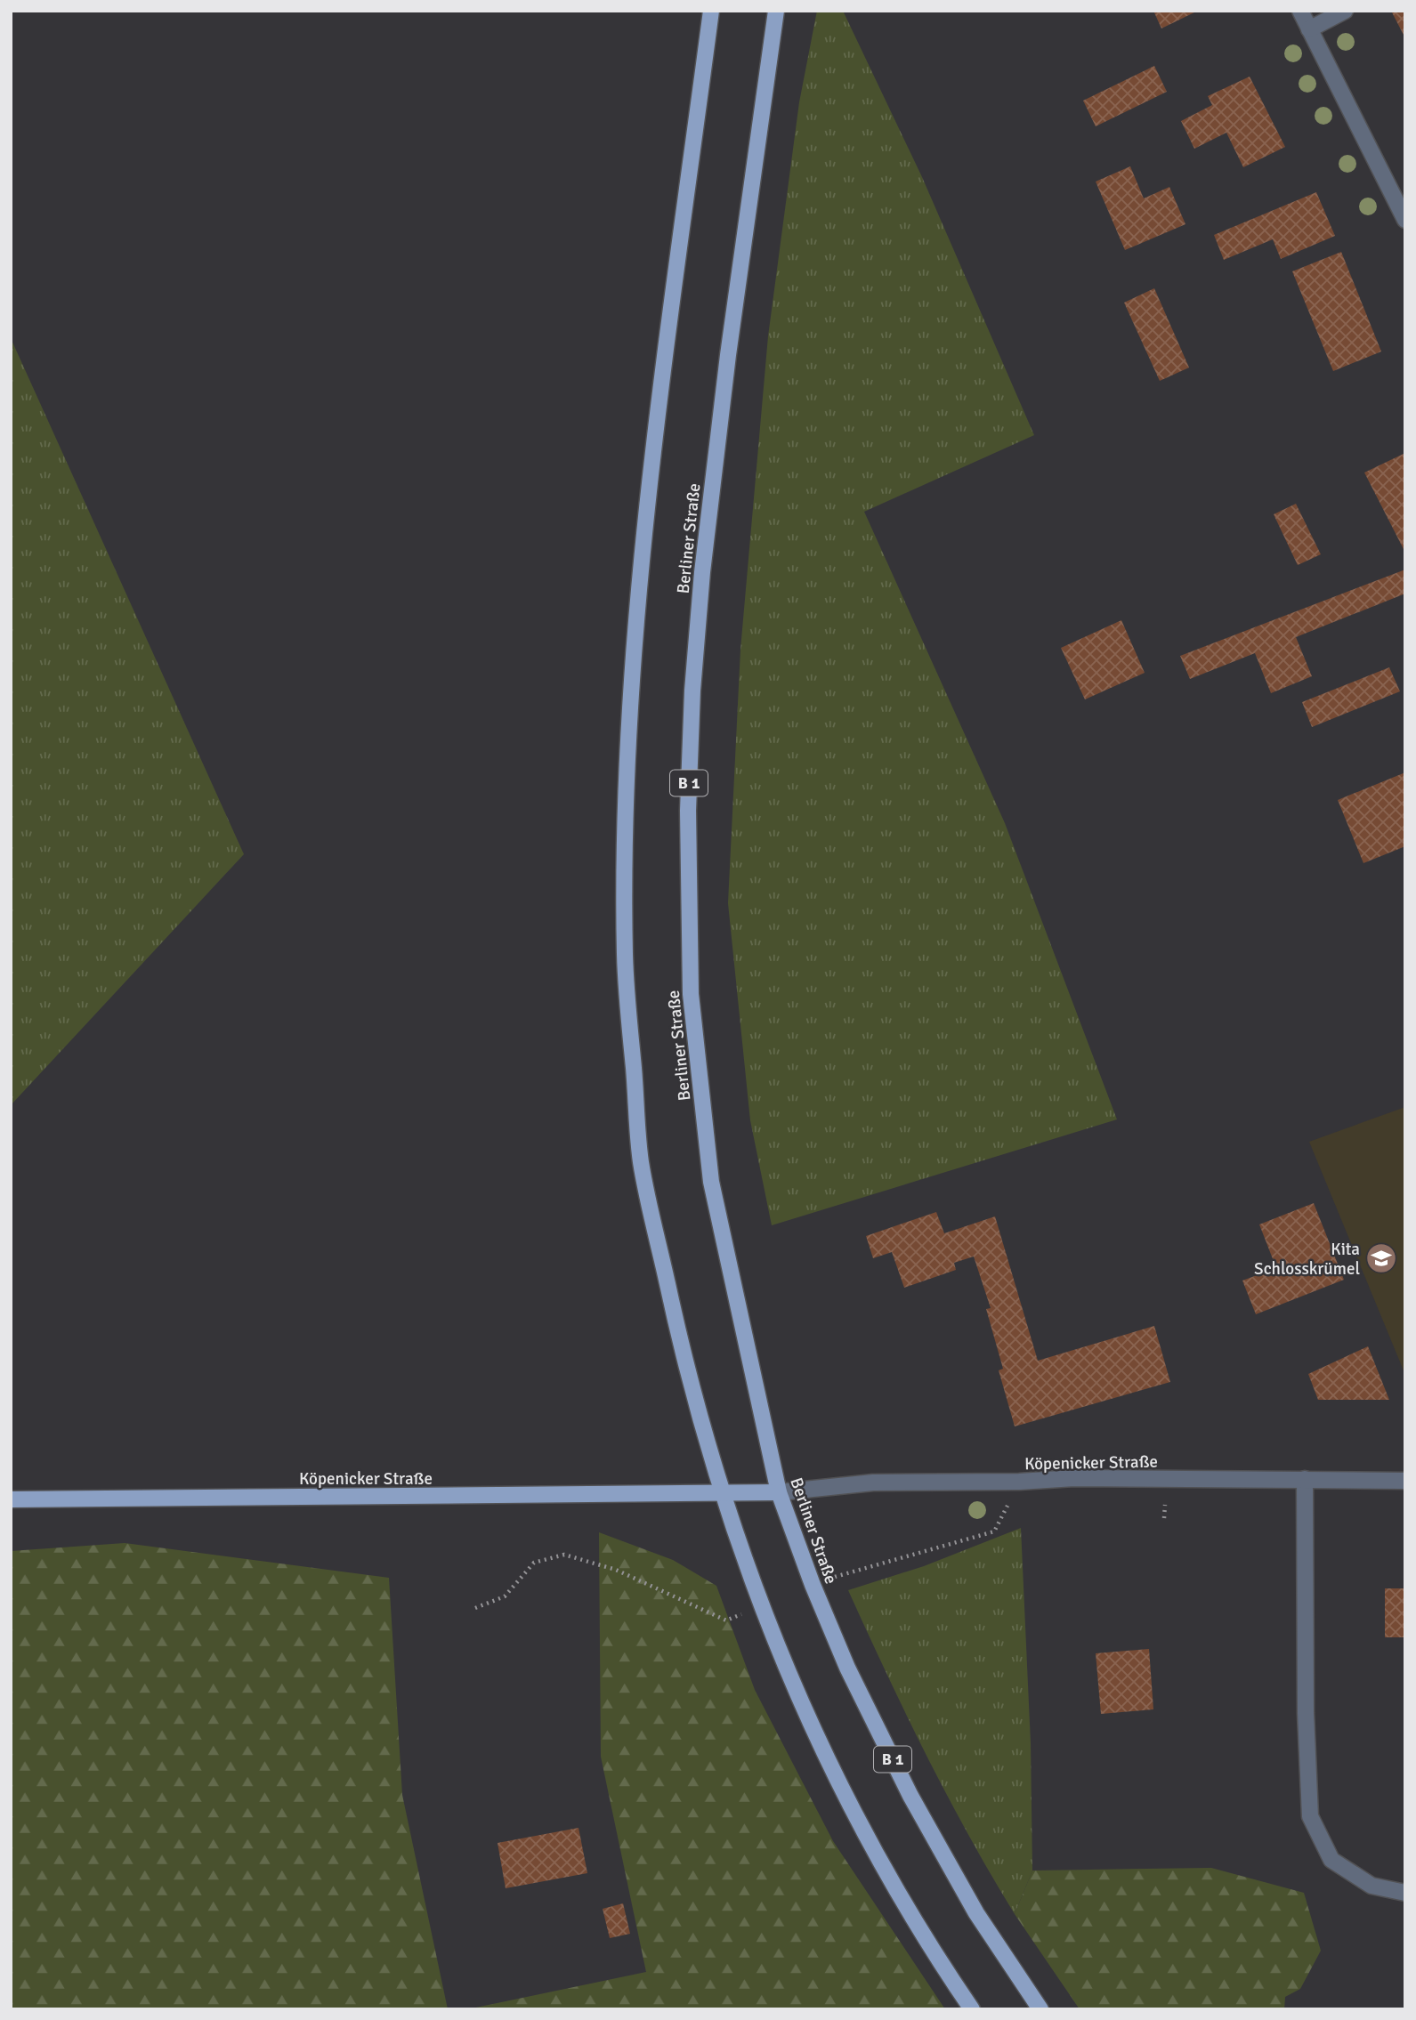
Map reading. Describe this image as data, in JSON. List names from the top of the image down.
{
  "streets": {
    "main road": ["Berliner Straße", "B 1", "Köpenicker Straße"]
  },
  "crossings": [
    ["Berliner Straße", "Köpenicker Straße"]
  ],
  "places": {
    "school or university": ["Kita Schlosskrümel"]
  }
}
